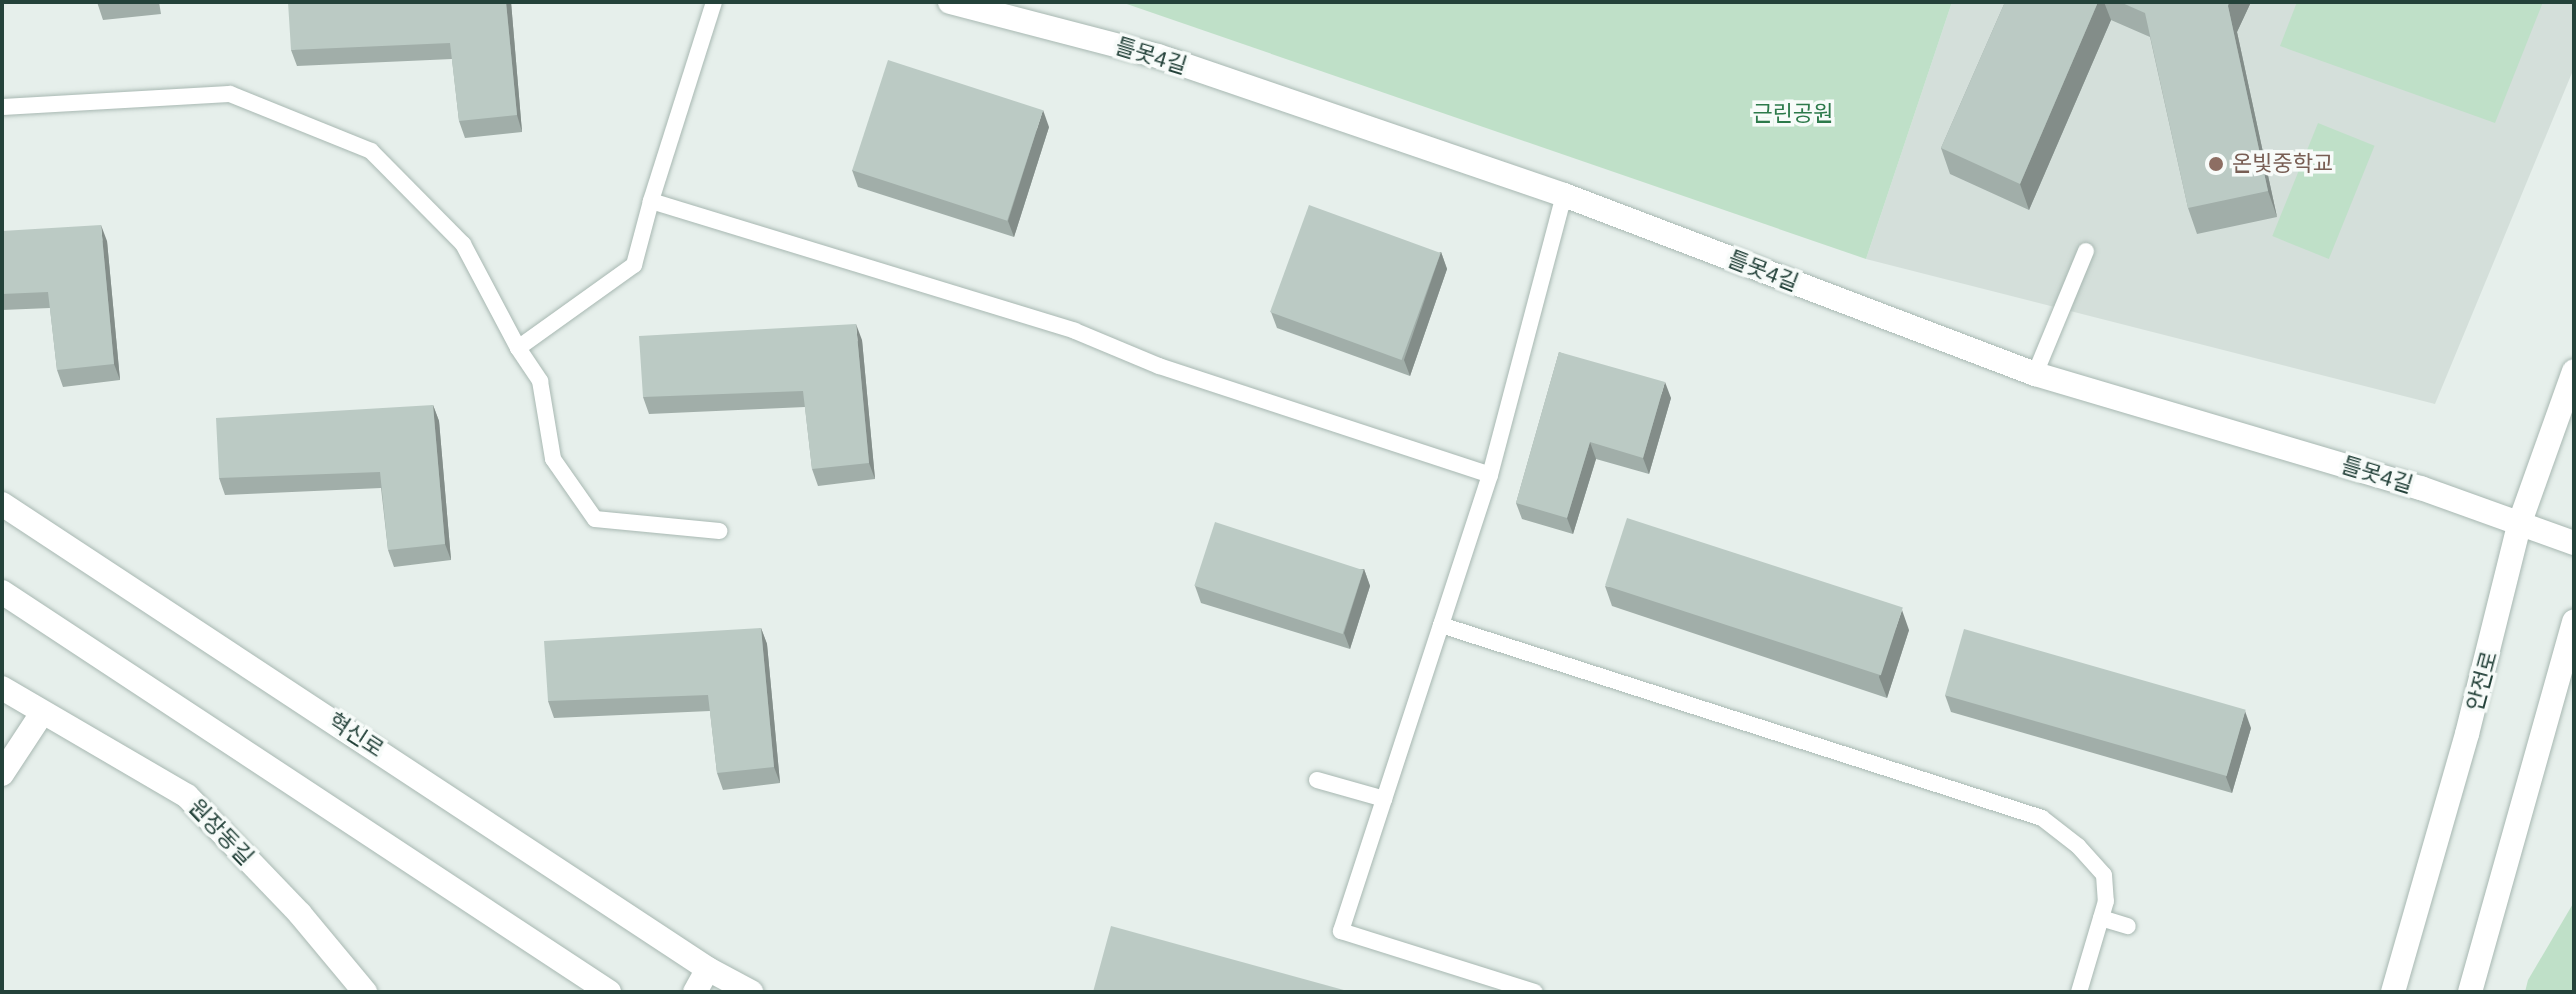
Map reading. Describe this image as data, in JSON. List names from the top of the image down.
{
  "streets": {
    "street": [
      "틀못4길",
      "안전로",
      "혁신로",
      "원장동길"
    ]
  },
  "crossings": [
    ["틀못4길", "안전로"]
  ],
  "parks": ["근린공원"],
  "places": ["온빛중학교"]
}
